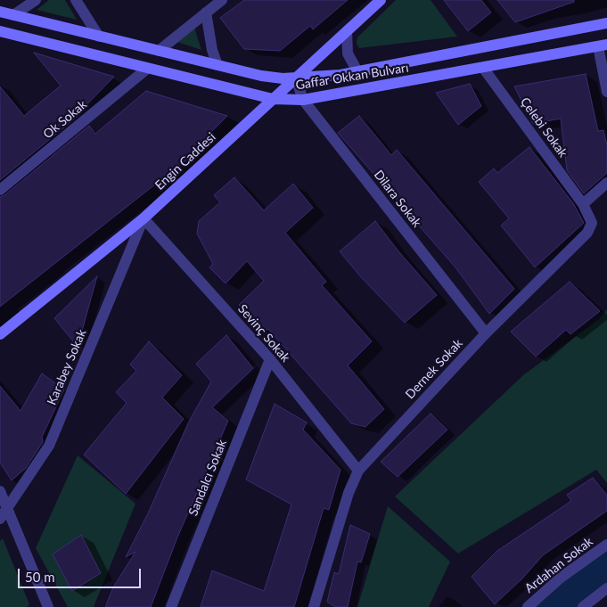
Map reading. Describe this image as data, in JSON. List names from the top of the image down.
{
  "streets": {
    "main road": ["Gaffar Okkan Bulvarı", "Engin Caddesi"],
    "street": [
      "Ok Sokak",
      "Çelebi Sokak",
      "Dilara Sokak",
      "Sevinç Sokak",
      "Karabey Sokak",
      "Dernek Sokak",
      "Sandalcı Sokak",
      "Ardahan Sokak"
    ]
  },
  "crossings": [
    ["Gaffar Okkan Bulvarı", "Ok Sokak"],
    ["Gaffar Okkan Bulvarı", "Çelebi Sokak"],
    ["Gaffar Okkan Bulvarı", "Engin Caddesi"],
    ["Gaffar Okkan Bulvarı", "Dilara Sokak"],
    ["Çelebi Sokak", "Dernek Sokak"],
    ["Engin Caddesi", "Dilara Sokak"],
    ["Engin Caddesi", "Sevinç Sokak"],
    ["Engin Caddesi", "Karabey Sokak"],
    ["Dilara Sokak", "Dernek Sokak"],
    ["Sevinç Sokak", "Karabey Sokak"],
    ["Sevinç Sokak", "Dernek Sokak"],
    ["Sevinç Sokak", "Sandalcı Sokak"]
  ],
  "scale_bar": "50 m"
}
